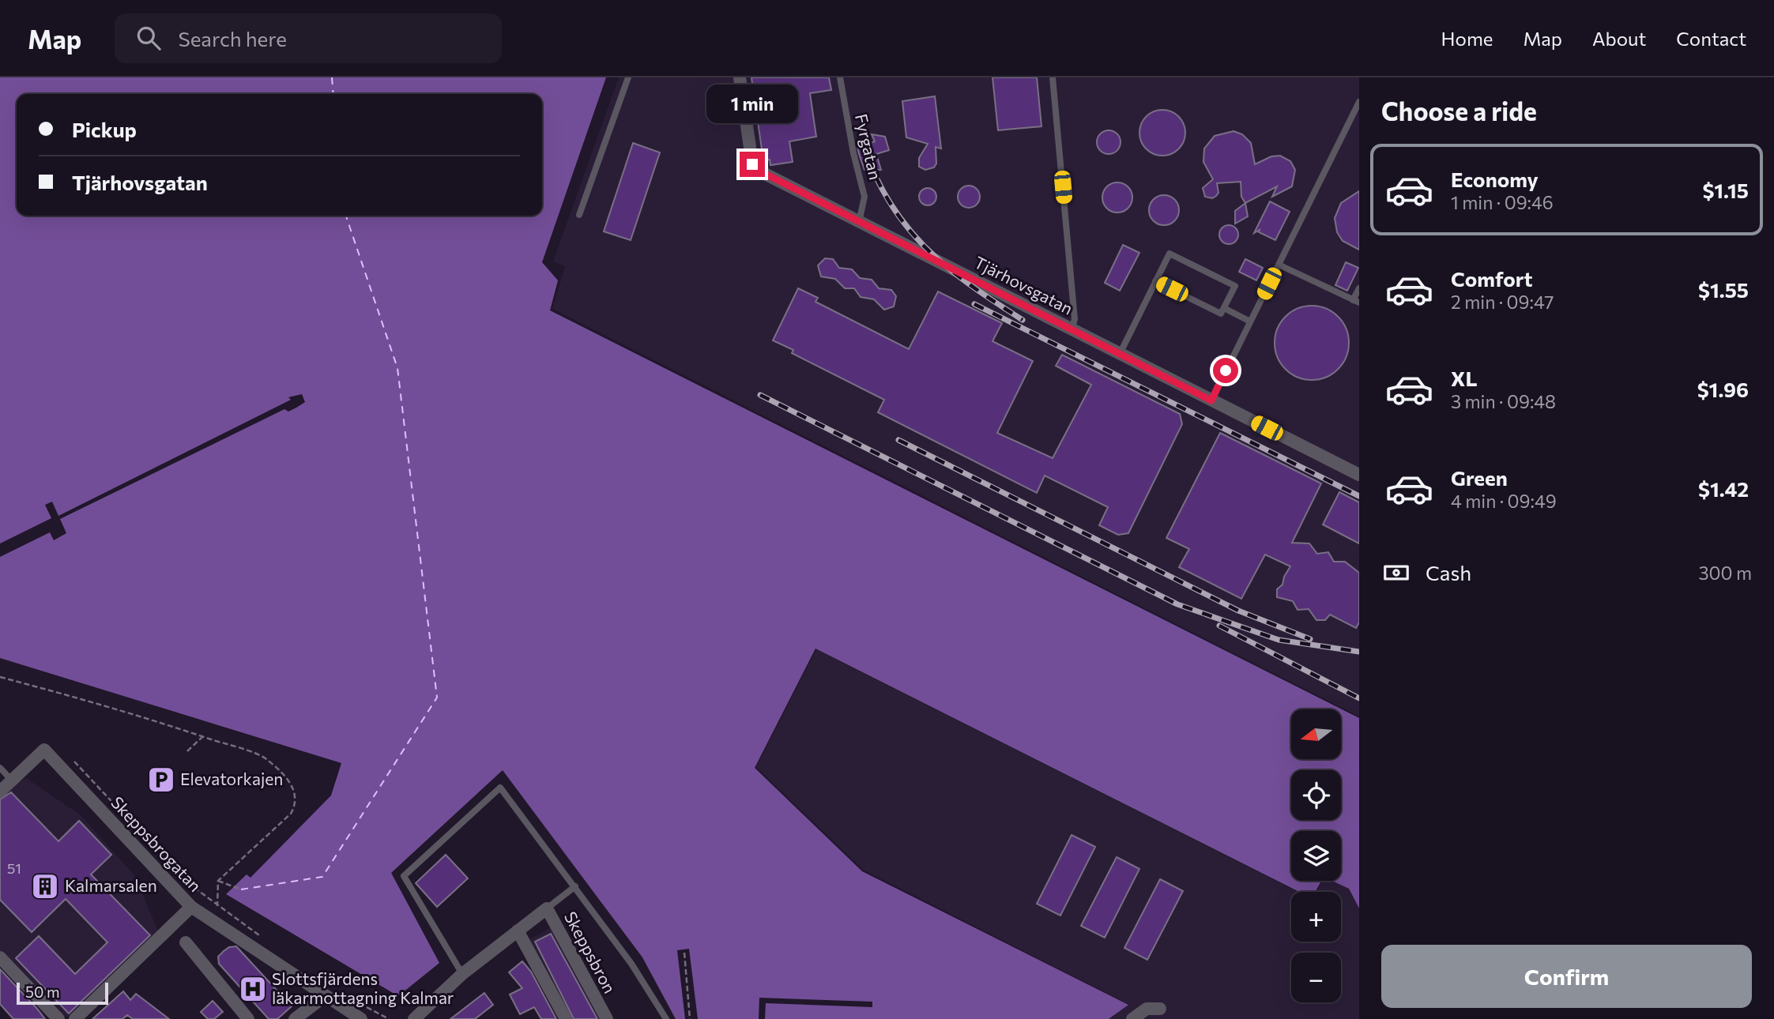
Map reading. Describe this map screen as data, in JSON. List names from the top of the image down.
{
  "streets": {
    "street": ["Tjärhovsgatan", "Skeppsbrogatan", "Skeppsbron"],
    "lane": ["Fyrgatan"]
  },
  "crossings": [
    ["Fyrgatan", "Tjärhovsgatan"]
  ],
  "places": {
    "parking": ["Elevatorkajen"],
    "building": ["Kalmarsalen"],
    "hospital": ["Slottsfjärdens läkarmottagning Kalmar"]
  },
  "house_numbers": ["51"],
  "scale_bar": "50 m",
  "north": "left",
  "page": {
    "header": "Map",
    "search": "Search here",
    "nav": [
      "Home",
      "Map",
      "About",
      "Contact"
    ],
    "heading": "Choose a ride",
    "bubble": "1 min",
    "banner": ["Pickup", "Tjärhovsgatan"],
    "list": [
      {
        "name": "Economy",
        "note": "1 min · 09:46",
        "value": "$1.15"
      },
      {
        "name": "Comfort",
        "note": "2 min · 09:47",
        "value": "$1.55"
      },
      {
        "name": "XL",
        "note": "3 min · 09:48",
        "value": "$1.96"
      },
      {
        "name": "Green",
        "note": "4 min · 09:49",
        "value": "$1.42"
      }
    ],
    "pay": ["Cash", "300 m"],
    "map_buttons": ["+", "−"],
    "buttons": "Confirm",
    "scale": "50 m"
  }
}
